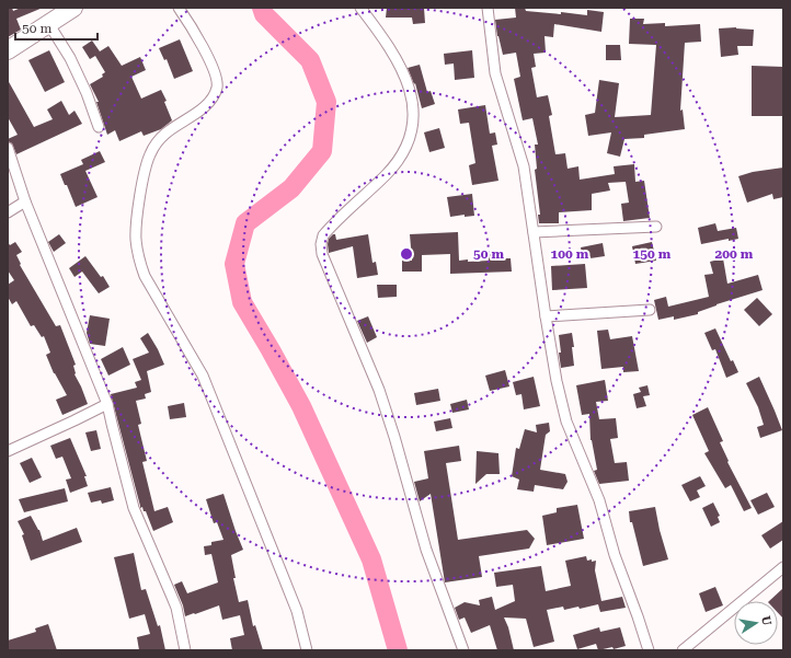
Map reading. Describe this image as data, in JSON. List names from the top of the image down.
{
  "scale_bar": "50 m",
  "north": "right",
  "rings": [
    "50 m",
    "100 m",
    "150 m",
    "200 m"
  ]
}
